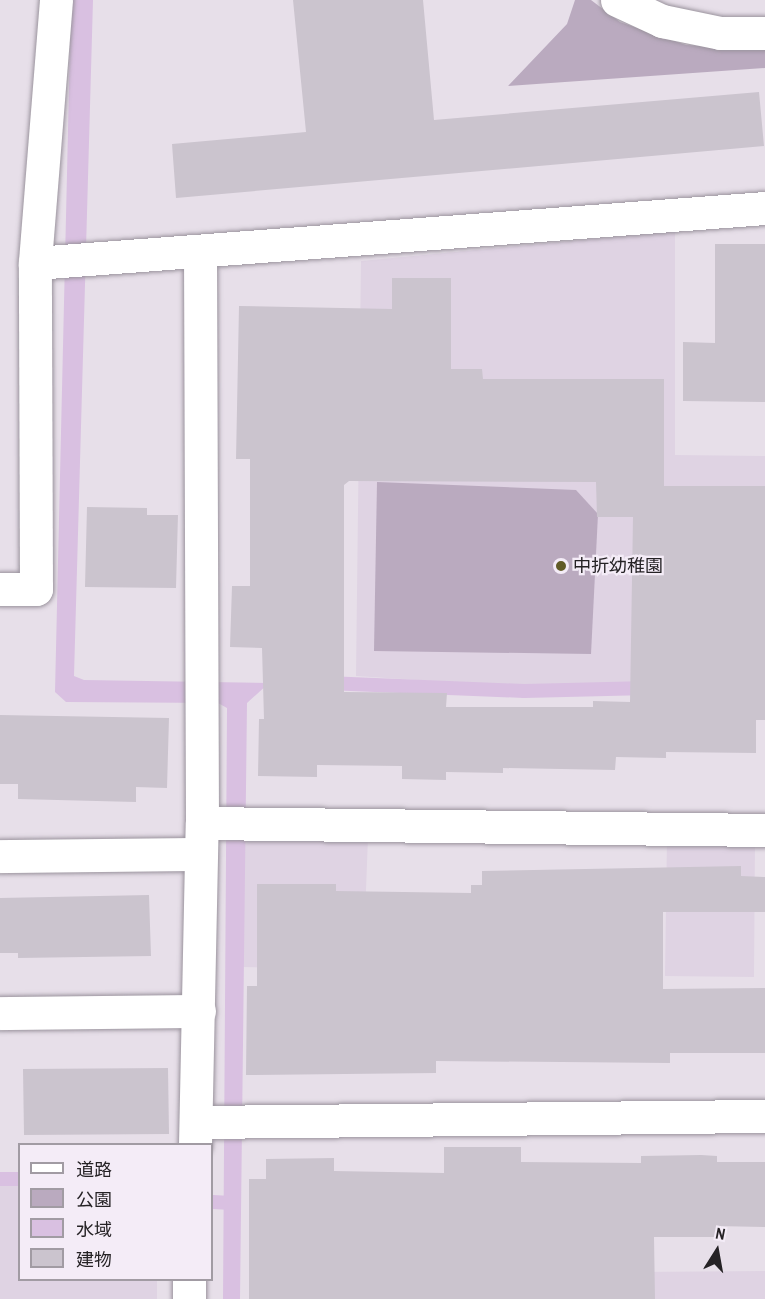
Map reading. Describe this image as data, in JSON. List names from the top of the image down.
{
  "places": ["中折幼稚園"],
  "legend": [
    "道路",
    "公園",
    "水域",
    "建物"
  ],
  "north": "top"
}
